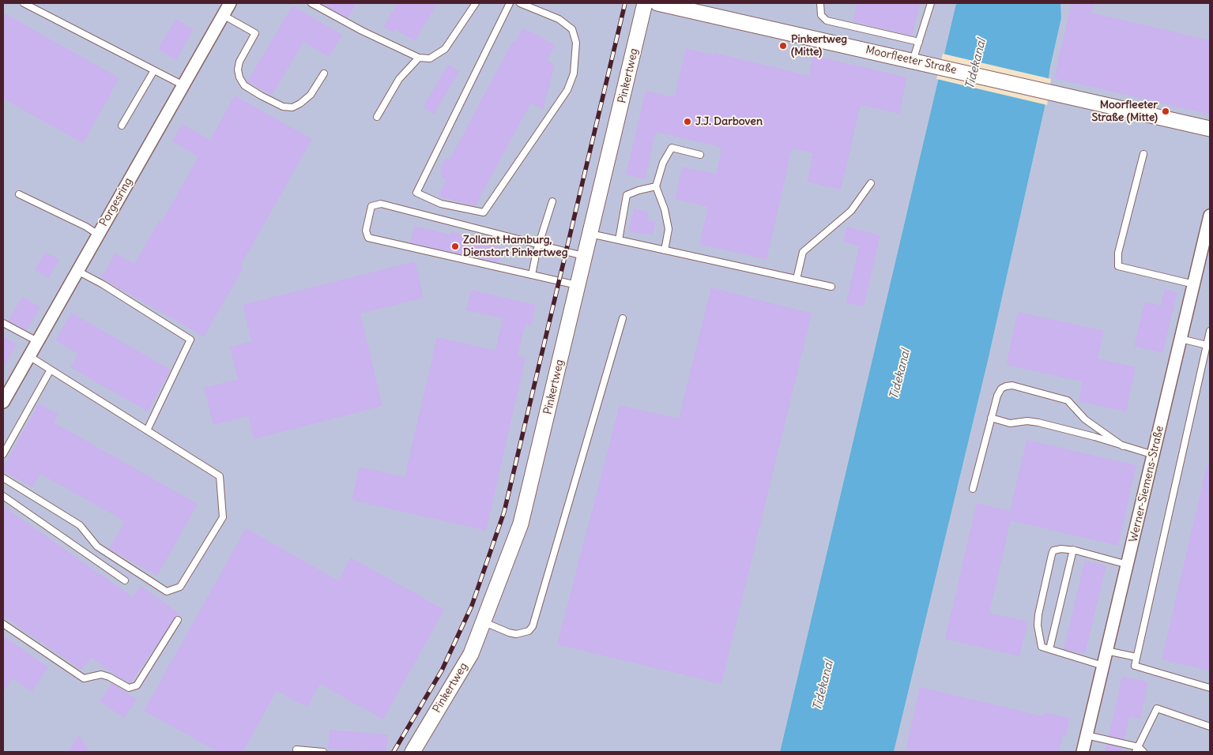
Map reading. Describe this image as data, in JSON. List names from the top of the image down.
{
  "streets": {
    "street": [
      "Moorfleeter Straße",
      "Pinkertweg",
      "Porgesring",
      "Werner-Siemens-Straße"
    ]
  },
  "water": ["Tidekanal"],
  "places": [
    "Pinkertweg (Mitte)",
    "Moorfleeter Straße (Mitte)",
    "J.J. Darboven",
    "Zollamt Hamburg, Dienstort Pinkertweg"
  ]
}
